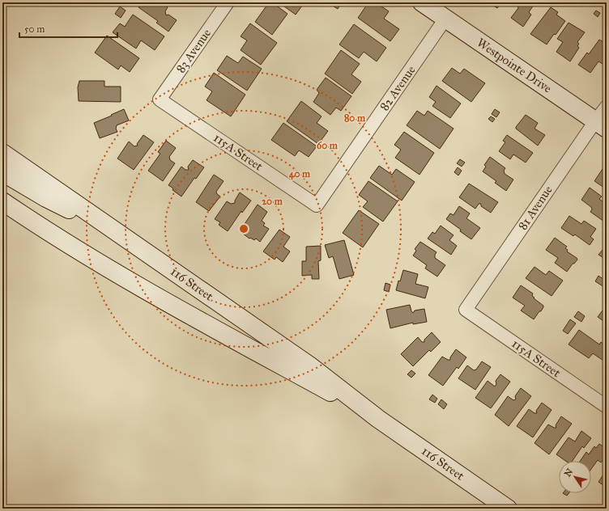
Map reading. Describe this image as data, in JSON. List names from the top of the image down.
{
  "streets": {
    "main road": ["Westpointe Drive", "116 Street"],
    "street": [
      "83 Avenue",
      "82 Avenue",
      "115A Street",
      "81 Avenue"
    ]
  },
  "crossings": [
    ["83 Avenue", "115A Street"],
    ["Westpointe Drive", "82 Avenue"],
    ["Westpointe Drive", "81 Avenue"],
    ["82 Avenue", "115A Street"],
    ["115A Street", "81 Avenue"]
  ],
  "scale_bar": "50 m",
  "north": "top left",
  "rings": [
    "80 m",
    "60 m",
    "40 m",
    "20 m"
  ]
}
